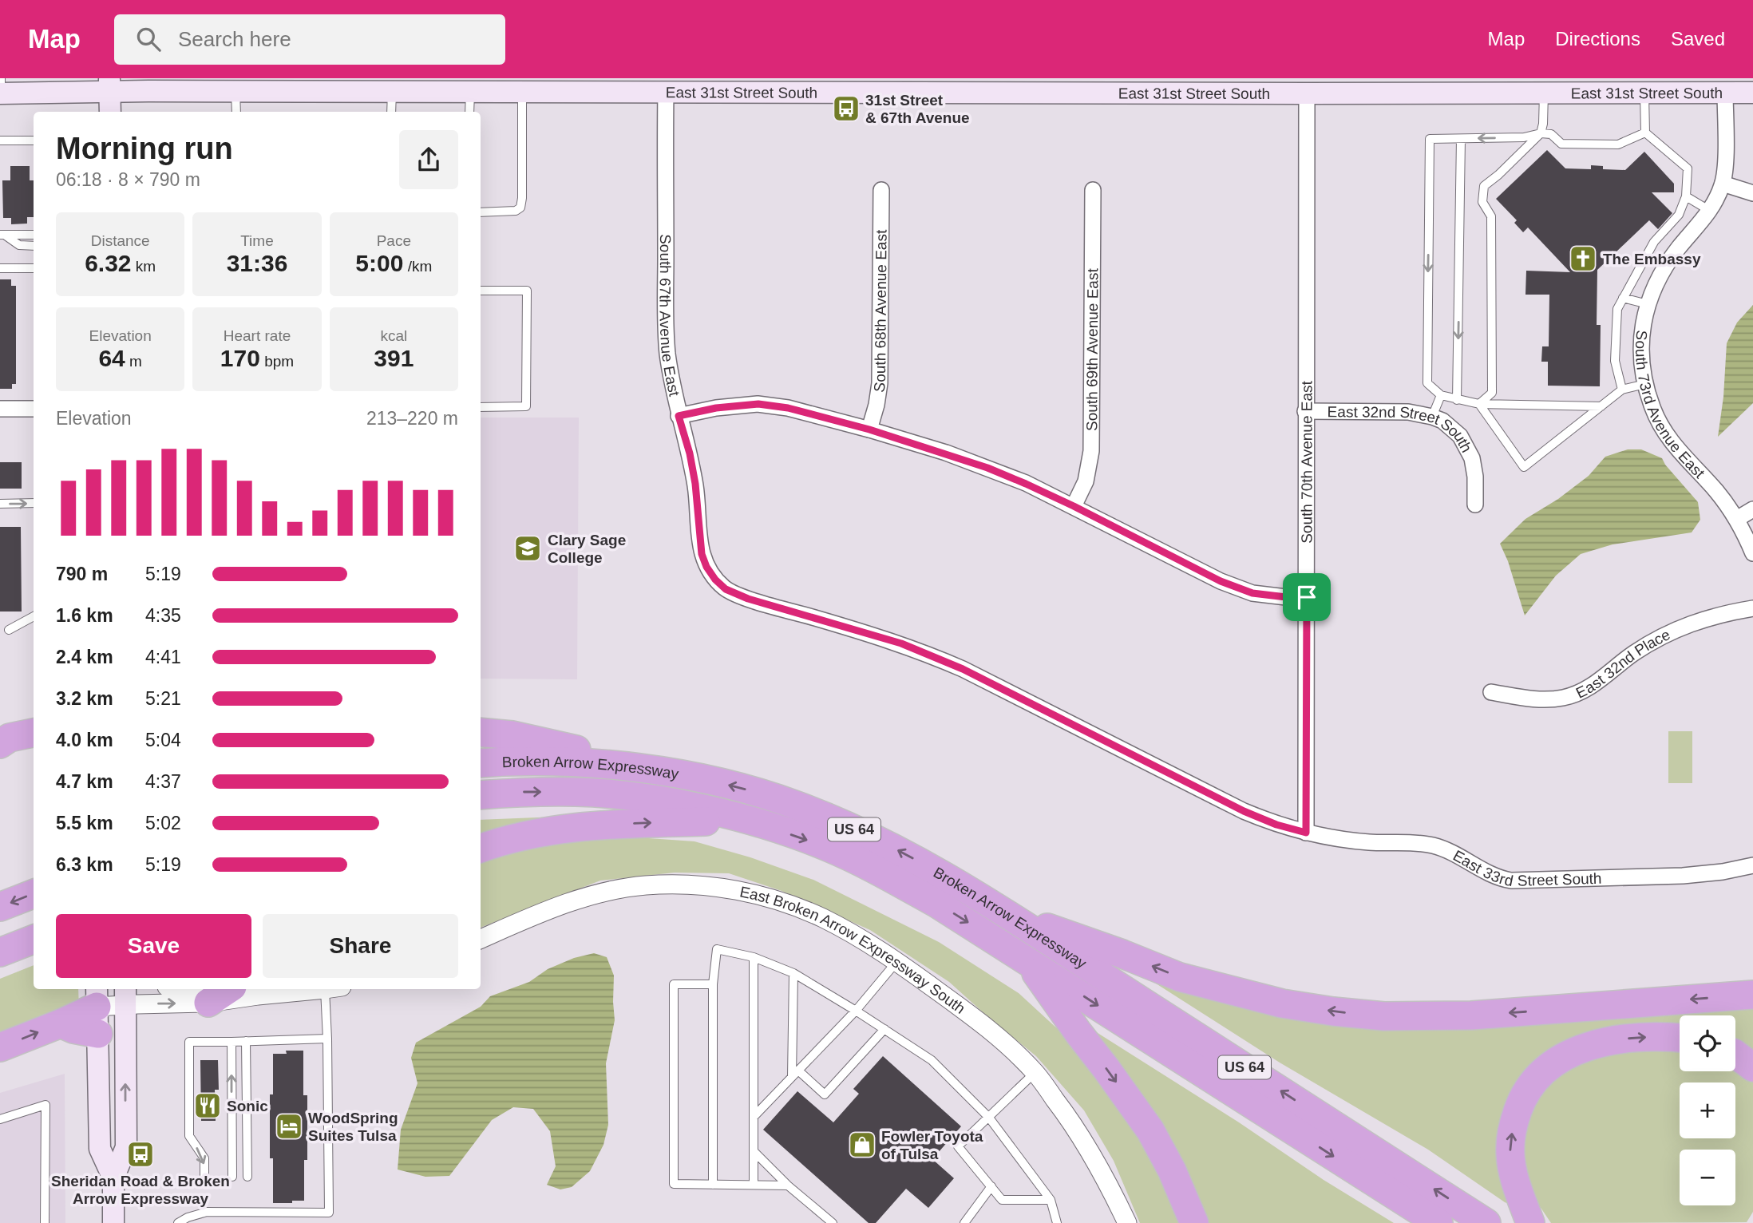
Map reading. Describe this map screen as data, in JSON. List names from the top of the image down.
{
  "streets": {
    "highway": ["Broken Arrow Expressway", "US 64"],
    "main road": ["East 31st Street South"],
    "street": [
      "South 68th Avenue East",
      "South 67th Avenue East",
      "South 69th Avenue East",
      "South 73rd Avenue East",
      "East 32nd Street South",
      "South 70th Avenue East",
      "East 32nd Place",
      "East 33rd Street South",
      "East Broken Arrow Expressway South"
    ]
  },
  "crossings": [
    ["East 31st Street South", "South 67th Avenue East"],
    ["East 31st Street South", "South 73rd Avenue East"],
    ["East 31st Street South", "South 70th Avenue East"],
    ["South 67th Avenue East", "East 33rd Street South"],
    ["East 32nd Street South", "South 70th Avenue East"],
    ["South 70th Avenue East", "East 33rd Street South"]
  ],
  "places": {
    "bus stop": ["31st Street & 67th Avenue", "Sheridan Road & Broken Arrow Expressway"],
    "church": ["The Embassy"],
    "school or university": ["Clary Sage College"],
    "restaurant": ["Sonic"],
    "hotel": ["WoodSpring Suites Tulsa"],
    "shop": ["Fowler Toyota of Tulsa"]
  },
  "page": {
    "header": "Map",
    "search": "Search here",
    "nav": ["Map", "Directions", "Saved"],
    "heading": ["Morning run", "06:18 · 8 × 790 m"],
    "stats": [
      ["Distance", "6.32 km"],
      ["Time", "31:36"],
      ["Pace", "5:00 /km"],
      ["Elevation", "64 m"],
      ["Heart rate", "170 bpm"],
      ["kcal", "391"]
    ],
    "chart": ["Elevation", "213–220 m"],
    "list": [
      {
        "name": "790 m",
        "note": "5:19"
      },
      {
        "name": "1.6 km",
        "note": "4:35"
      },
      {
        "name": "2.4 km",
        "note": "4:41"
      },
      {
        "name": "3.2 km",
        "note": "5:21"
      },
      {
        "name": "4.0 km",
        "note": "5:04"
      },
      {
        "name": "4.7 km",
        "note": "4:37"
      },
      {
        "name": "5.5 km",
        "note": "5:02"
      },
      {
        "name": "6.3 km",
        "note": "5:19"
      }
    ],
    "buttons": ["Save", "Share"],
    "map_buttons": ["+", "−"]
  }
}
